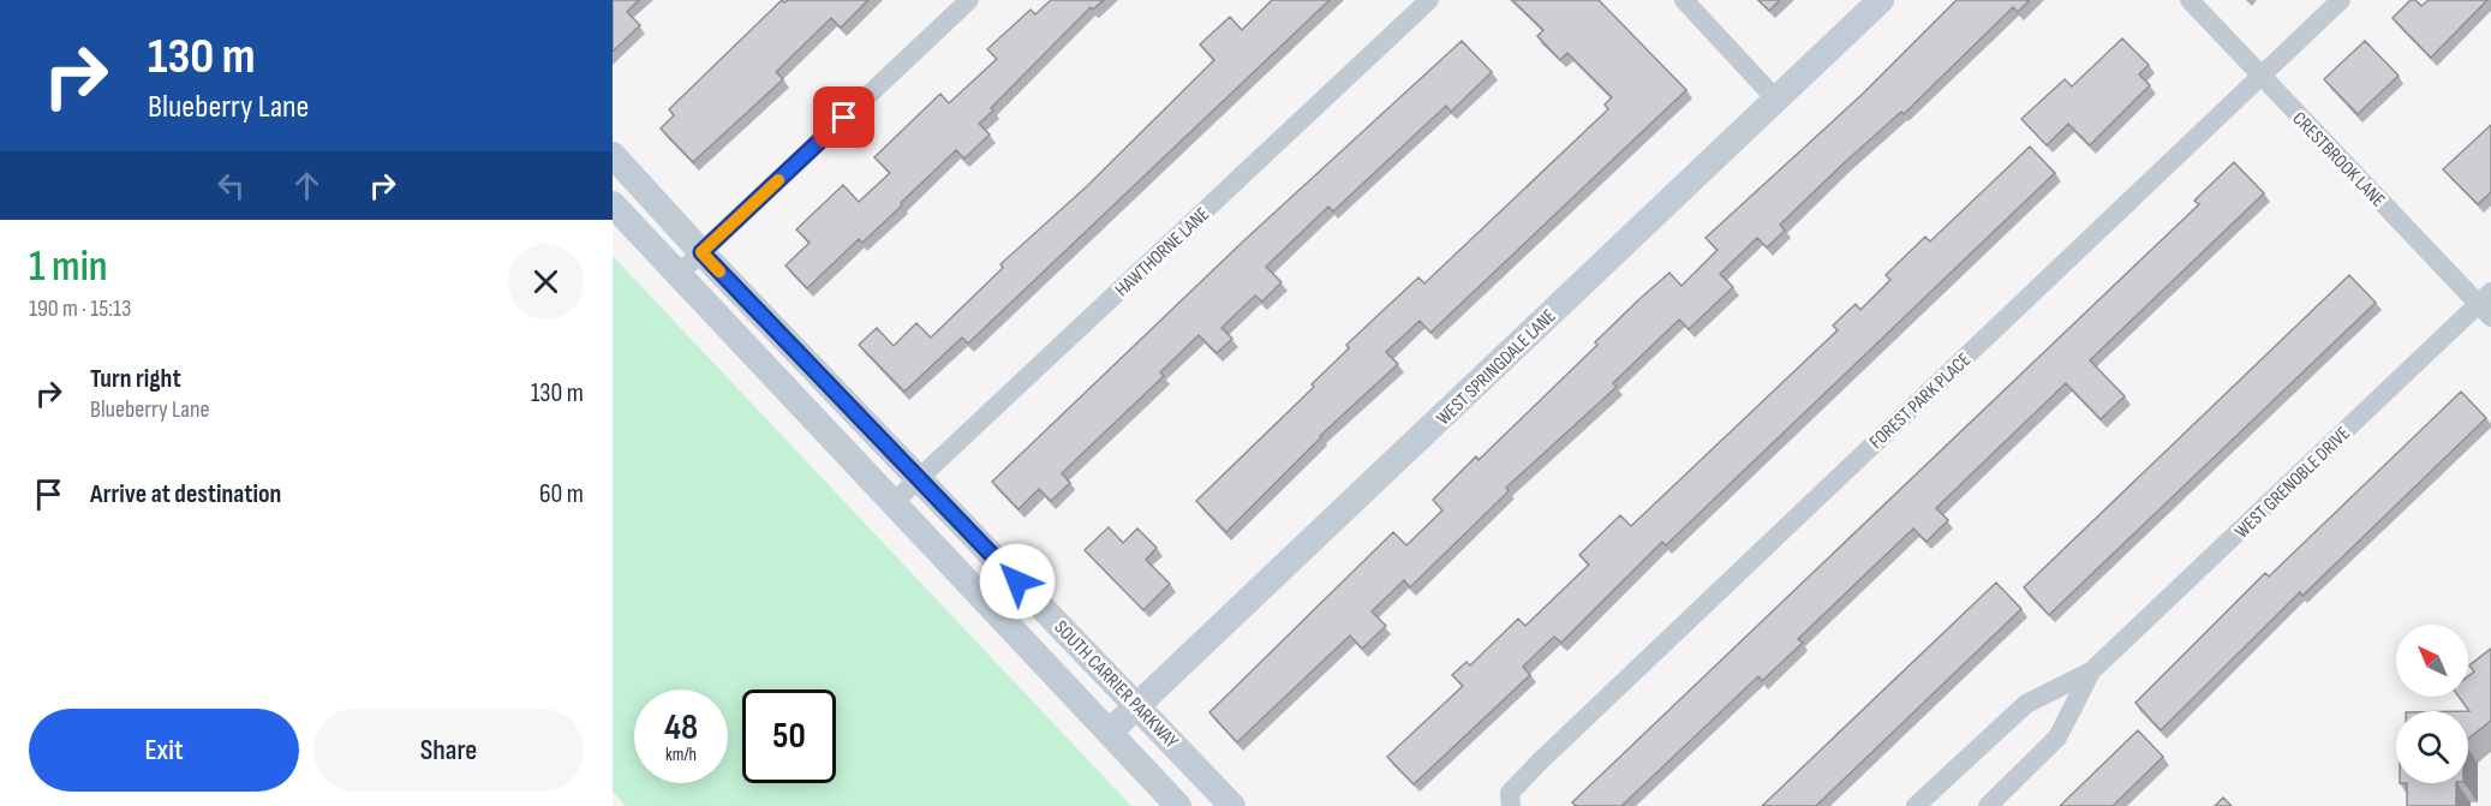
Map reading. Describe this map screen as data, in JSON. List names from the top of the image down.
{
  "streets": {
    "main road": ["WEST SPRINGDALE LANE", "SOUTH CARRIER PARKWAY"],
    "street": [
      "CRESTBROOK LANE",
      "HAWTHORNE LANE",
      "FOREST PARK PLACE",
      "WEST GRENOBLE DRIVE"
    ]
  },
  "crossings": [
    ["CRESTBROOK LANE", "FOREST PARK PLACE"],
    ["CRESTBROOK LANE", "WEST GRENOBLE DRIVE"],
    ["HAWTHORNE LANE", "SOUTH CARRIER PARKWAY"],
    ["WEST SPRINGDALE LANE", "SOUTH CARRIER PARKWAY"]
  ],
  "north": "top left",
  "page": {
    "turn": ["130 m", "Blueberry Lane"],
    "heading": ["1 min", "190 m · 15:13"],
    "list": [
      {
        "name": "Turn right",
        "note": "Blueberry Lane",
        "value": "130 m"
      },
      {
        "name": "Arrive at destination",
        "value": "60 m"
      }
    ],
    "speed": "48 km/h",
    "limit": "50",
    "buttons": ["Exit", "Share"]
  }
}
